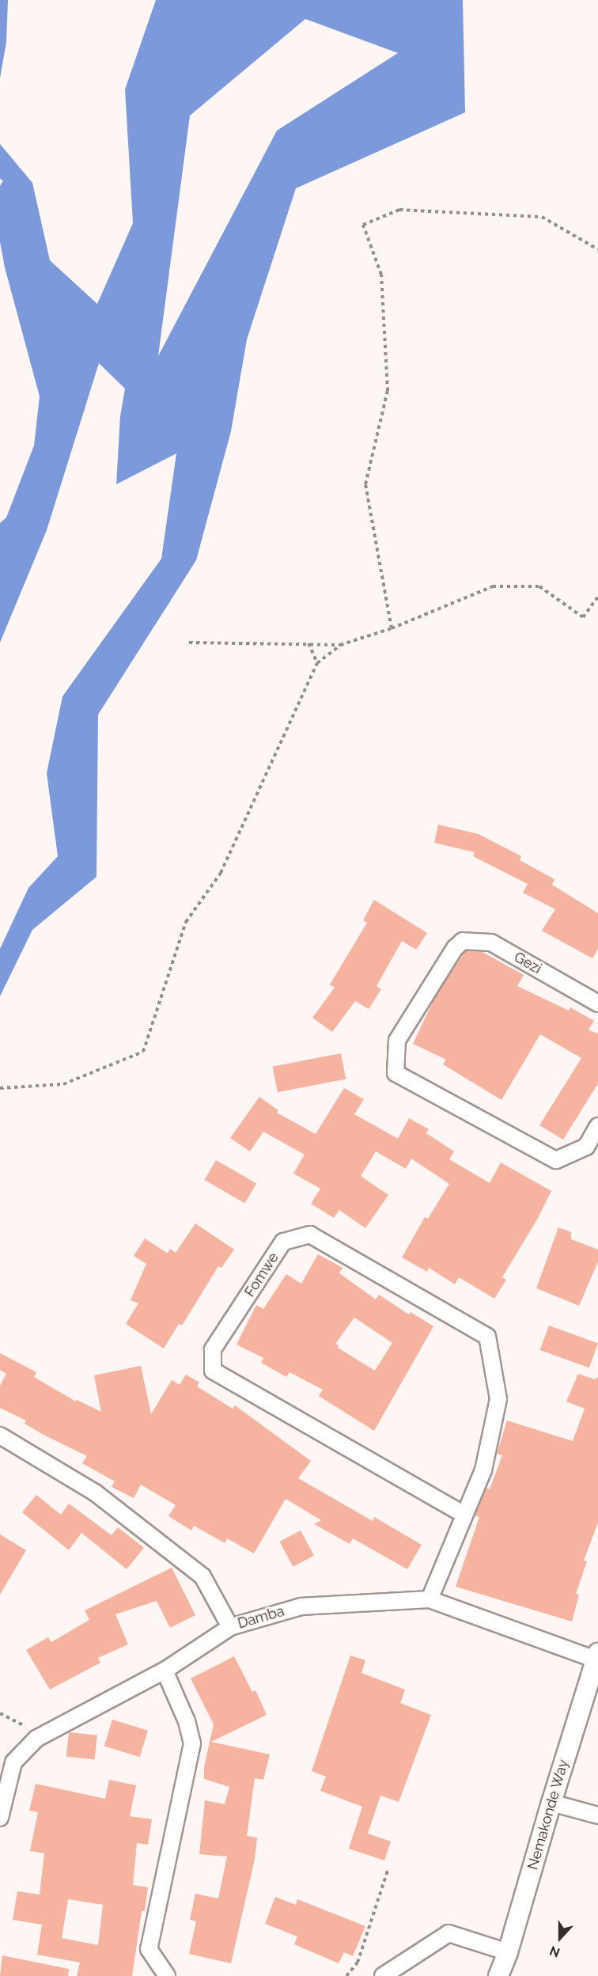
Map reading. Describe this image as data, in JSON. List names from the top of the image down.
{
  "streets": {
    "street": [
      "Gezi",
      "Fomwe",
      "Damba",
      "Nemakonde Way"
    ]
  },
  "crossings": [
    ["Fomwe", "Damba"],
    ["Damba", "Nemakonde Way"]
  ],
  "north": "bottom"
}
